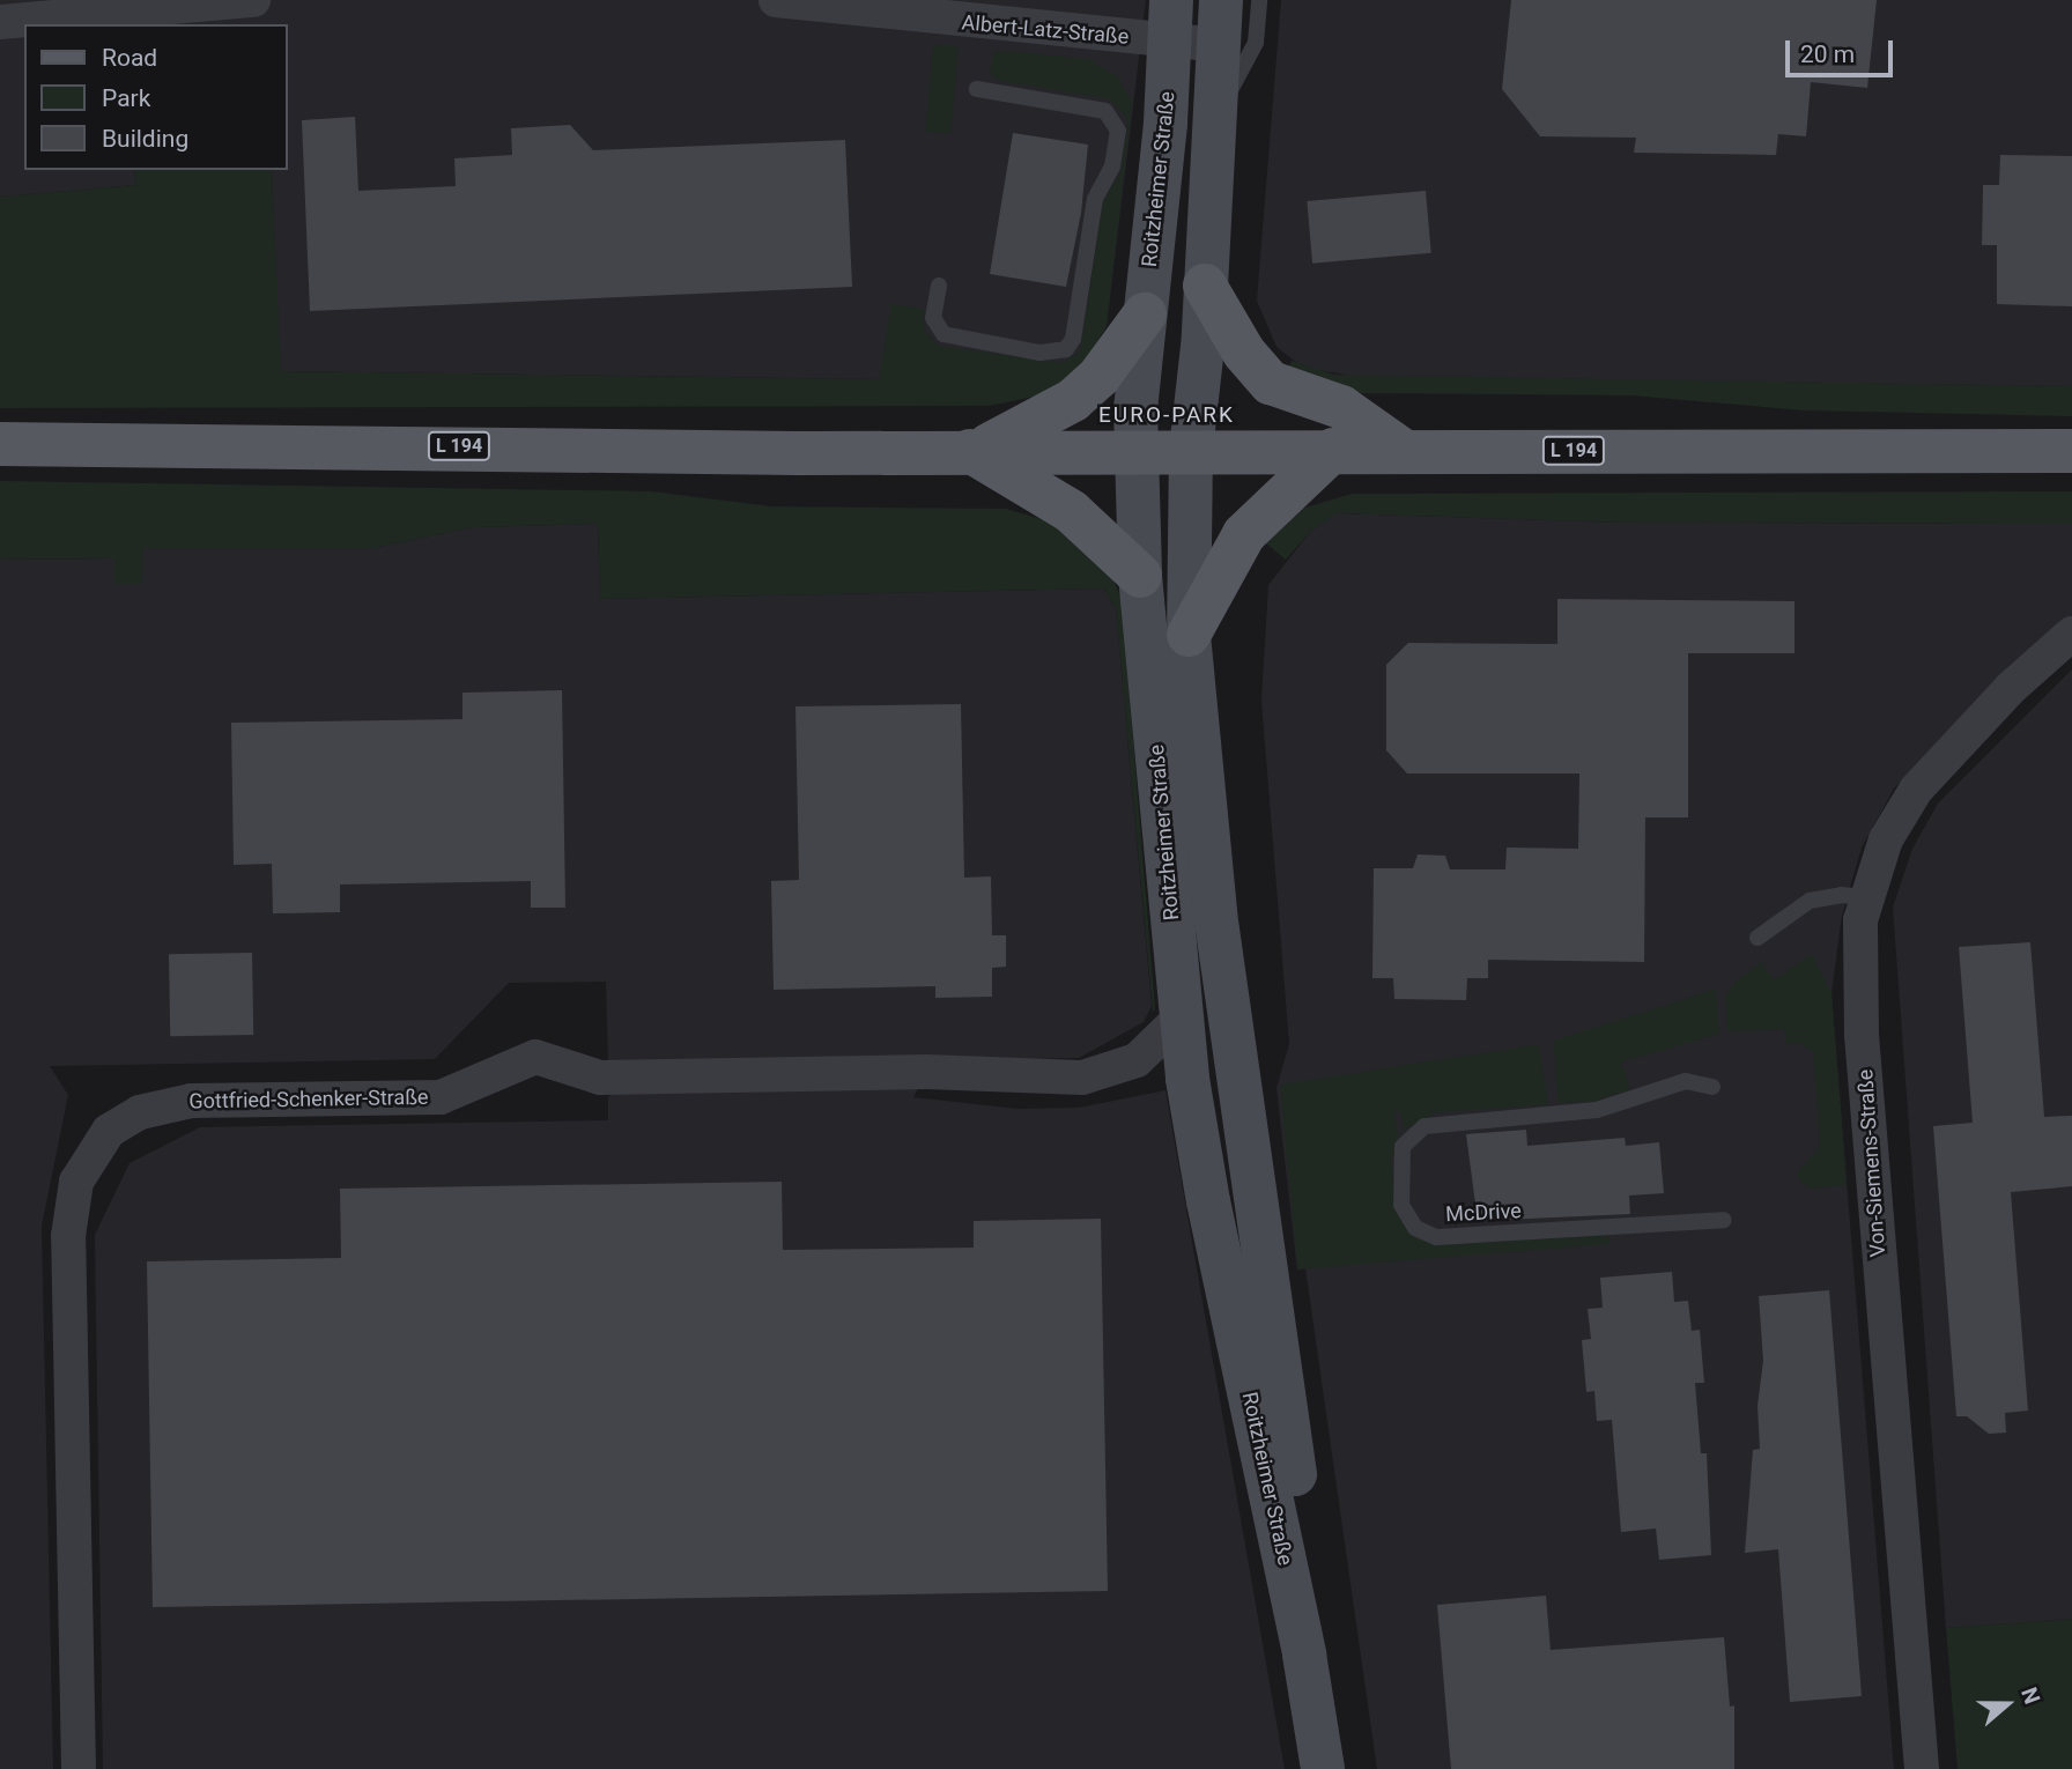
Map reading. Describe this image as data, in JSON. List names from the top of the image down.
{
  "streets": {
    "main road": ["L 194"],
    "street": [
      "Albert-Latz-Straße",
      "Roitzheimer Straße",
      "Gottfried-Schenker-Straße",
      "Von-Siemens-Straße"
    ],
    "lane": ["McDrive"]
  },
  "crossings": [
    ["Albert-Latz-Straße", "Roitzheimer Straße"],
    ["Roitzheimer Straße", "L 194"],
    ["Roitzheimer Straße", "Gottfried-Schenker-Straße"]
  ],
  "districts": ["EURO-PARK"],
  "legend": ["Road", "Park", "Building"],
  "scale_bar": "20 m",
  "north": "right"
}
